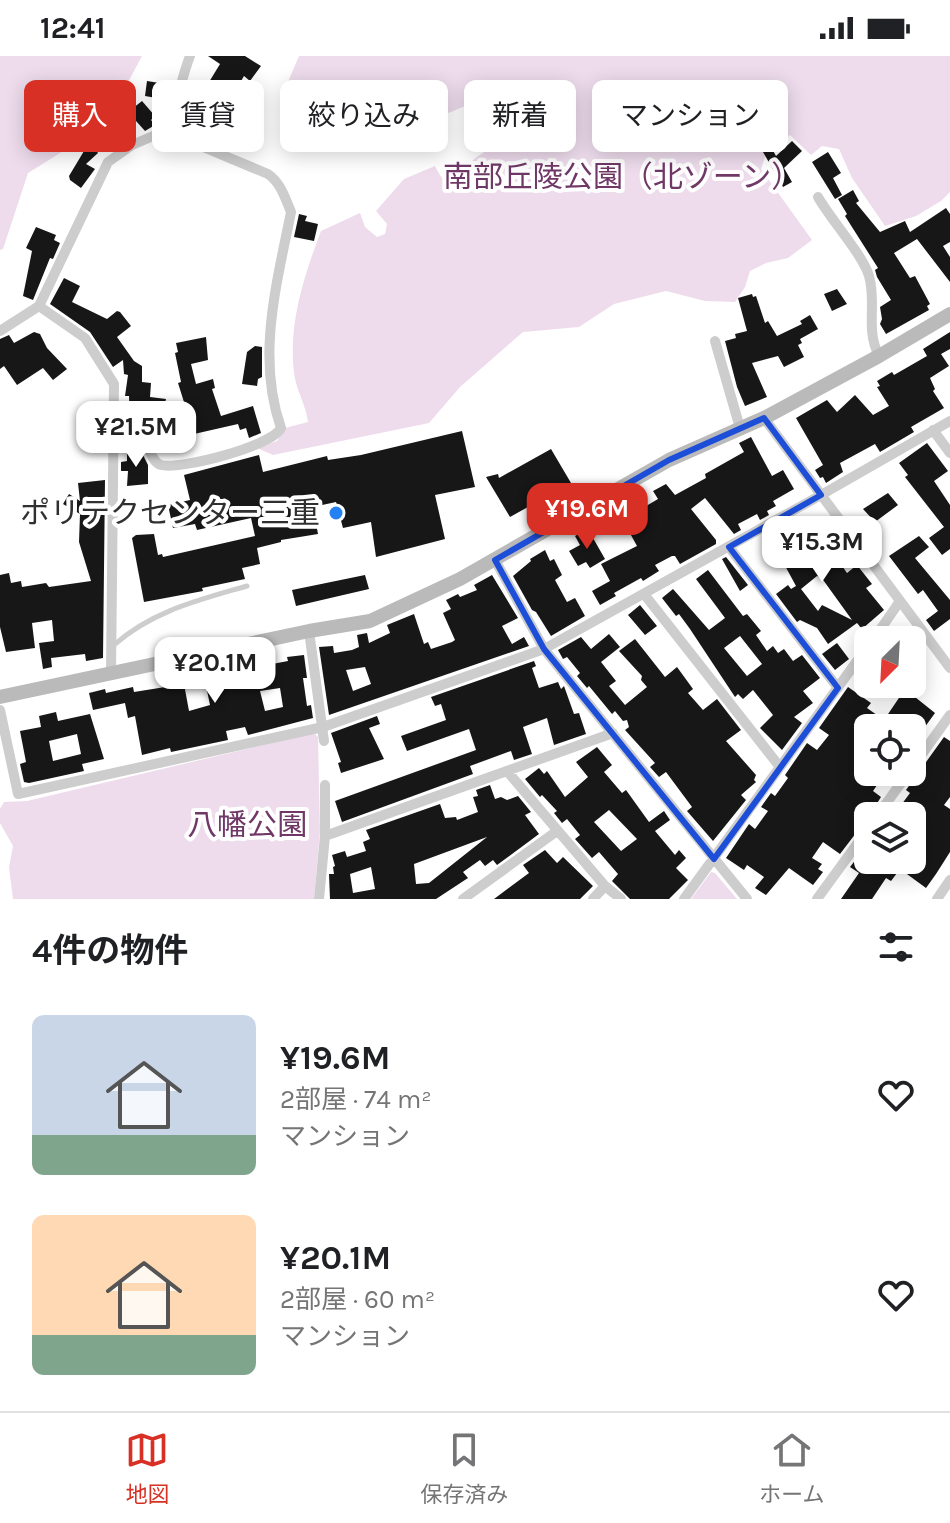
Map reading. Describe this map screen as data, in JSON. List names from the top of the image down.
{
  "parks": ["南部丘陵公園（北ゾーン）", "八幡公園"],
  "places": ["ポリテクセンター三重"],
  "north": "bottom left",
  "page": {
    "status": "12:41",
    "chip": [
      "購入",
      "賃貸",
      "絞り込み",
      "新着",
      "マンション"
    ],
    "price": [
      "¥21.5M",
      "¥19.6M",
      "¥15.3M",
      "¥20.1M"
    ],
    "heading": "4件の物件",
    "list": [
      {
        "name": "¥19.6M",
        "note": "2部屋 · 74 m² · マンション"
      },
      {
        "name": "¥20.1M",
        "note": "2部屋 · 60 m² · マンション"
      }
    ],
    "tabs": ["地図", "保存済み", "ホーム"]
  }
}
